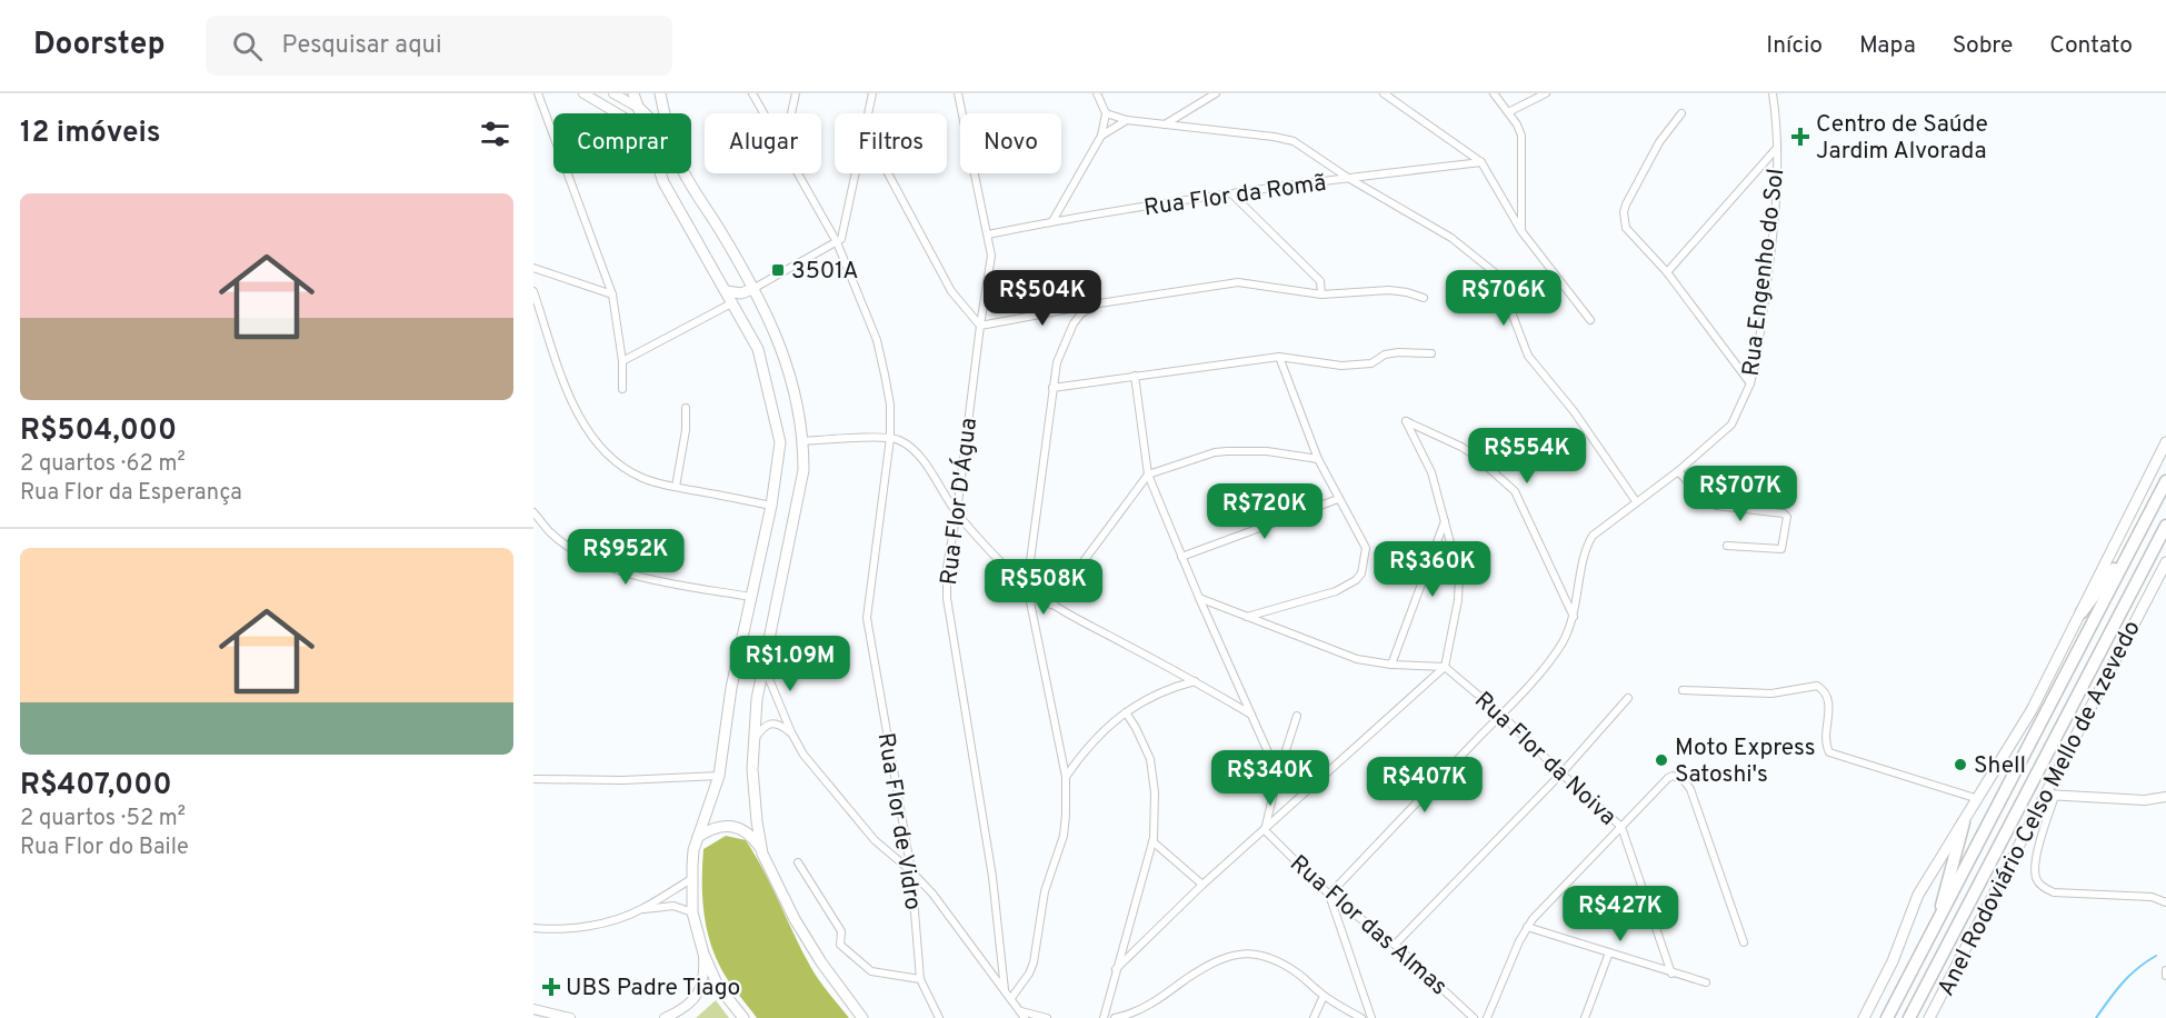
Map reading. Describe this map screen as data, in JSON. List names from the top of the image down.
{
  "streets": {
    "highway": ["Anel Rodoviário Celso Mello de Azevedo"],
    "street": [
      "Rua Flor da Romã",
      "Rua Engenho do Sol",
      "Rua Flor D'Água",
      "Rua Flor da Noiva",
      "Rua Flor de Vidro",
      "Rua Flor das Almas"
    ]
  },
  "crossings": [
    ["Rua Flor da Romã", "Rua Flor D'Água"],
    ["Rua Engenho do Sol", "Rua Flor da Noiva"],
    ["Rua Engenho do Sol", "Rua Flor das Almas"]
  ],
  "places": {
    "health": ["Centro de Saúde Jardim Alvorada", "UBS Padre Tiago"],
    "transit": ["3501A"],
    "other": ["Moto Express Satoshi's", "Shell"]
  },
  "page": {
    "header": "Doorstep",
    "search": "Pesquisar aqui",
    "nav": [
      "Início",
      "Mapa",
      "Sobre",
      "Contato"
    ],
    "heading": "12 imóveis",
    "chip": [
      "Comprar",
      "Alugar",
      "Filtros",
      "Novo"
    ],
    "list": [
      {
        "name": "R$504,000",
        "note": "2 quartos · 62 m² · Rua Flor da Esperança"
      },
      {
        "name": "R$407,000",
        "note": "2 quartos · 52 m² · Rua Flor do Baile"
      }
    ],
    "price": [
      "R$504K",
      "R$706K",
      "R$554K",
      "R$707K",
      "R$720K",
      "R$952K",
      "R$360K",
      "R$508K",
      "R$1.09M",
      "R$340K",
      "R$407K",
      "R$427K"
    ]
  }
}
